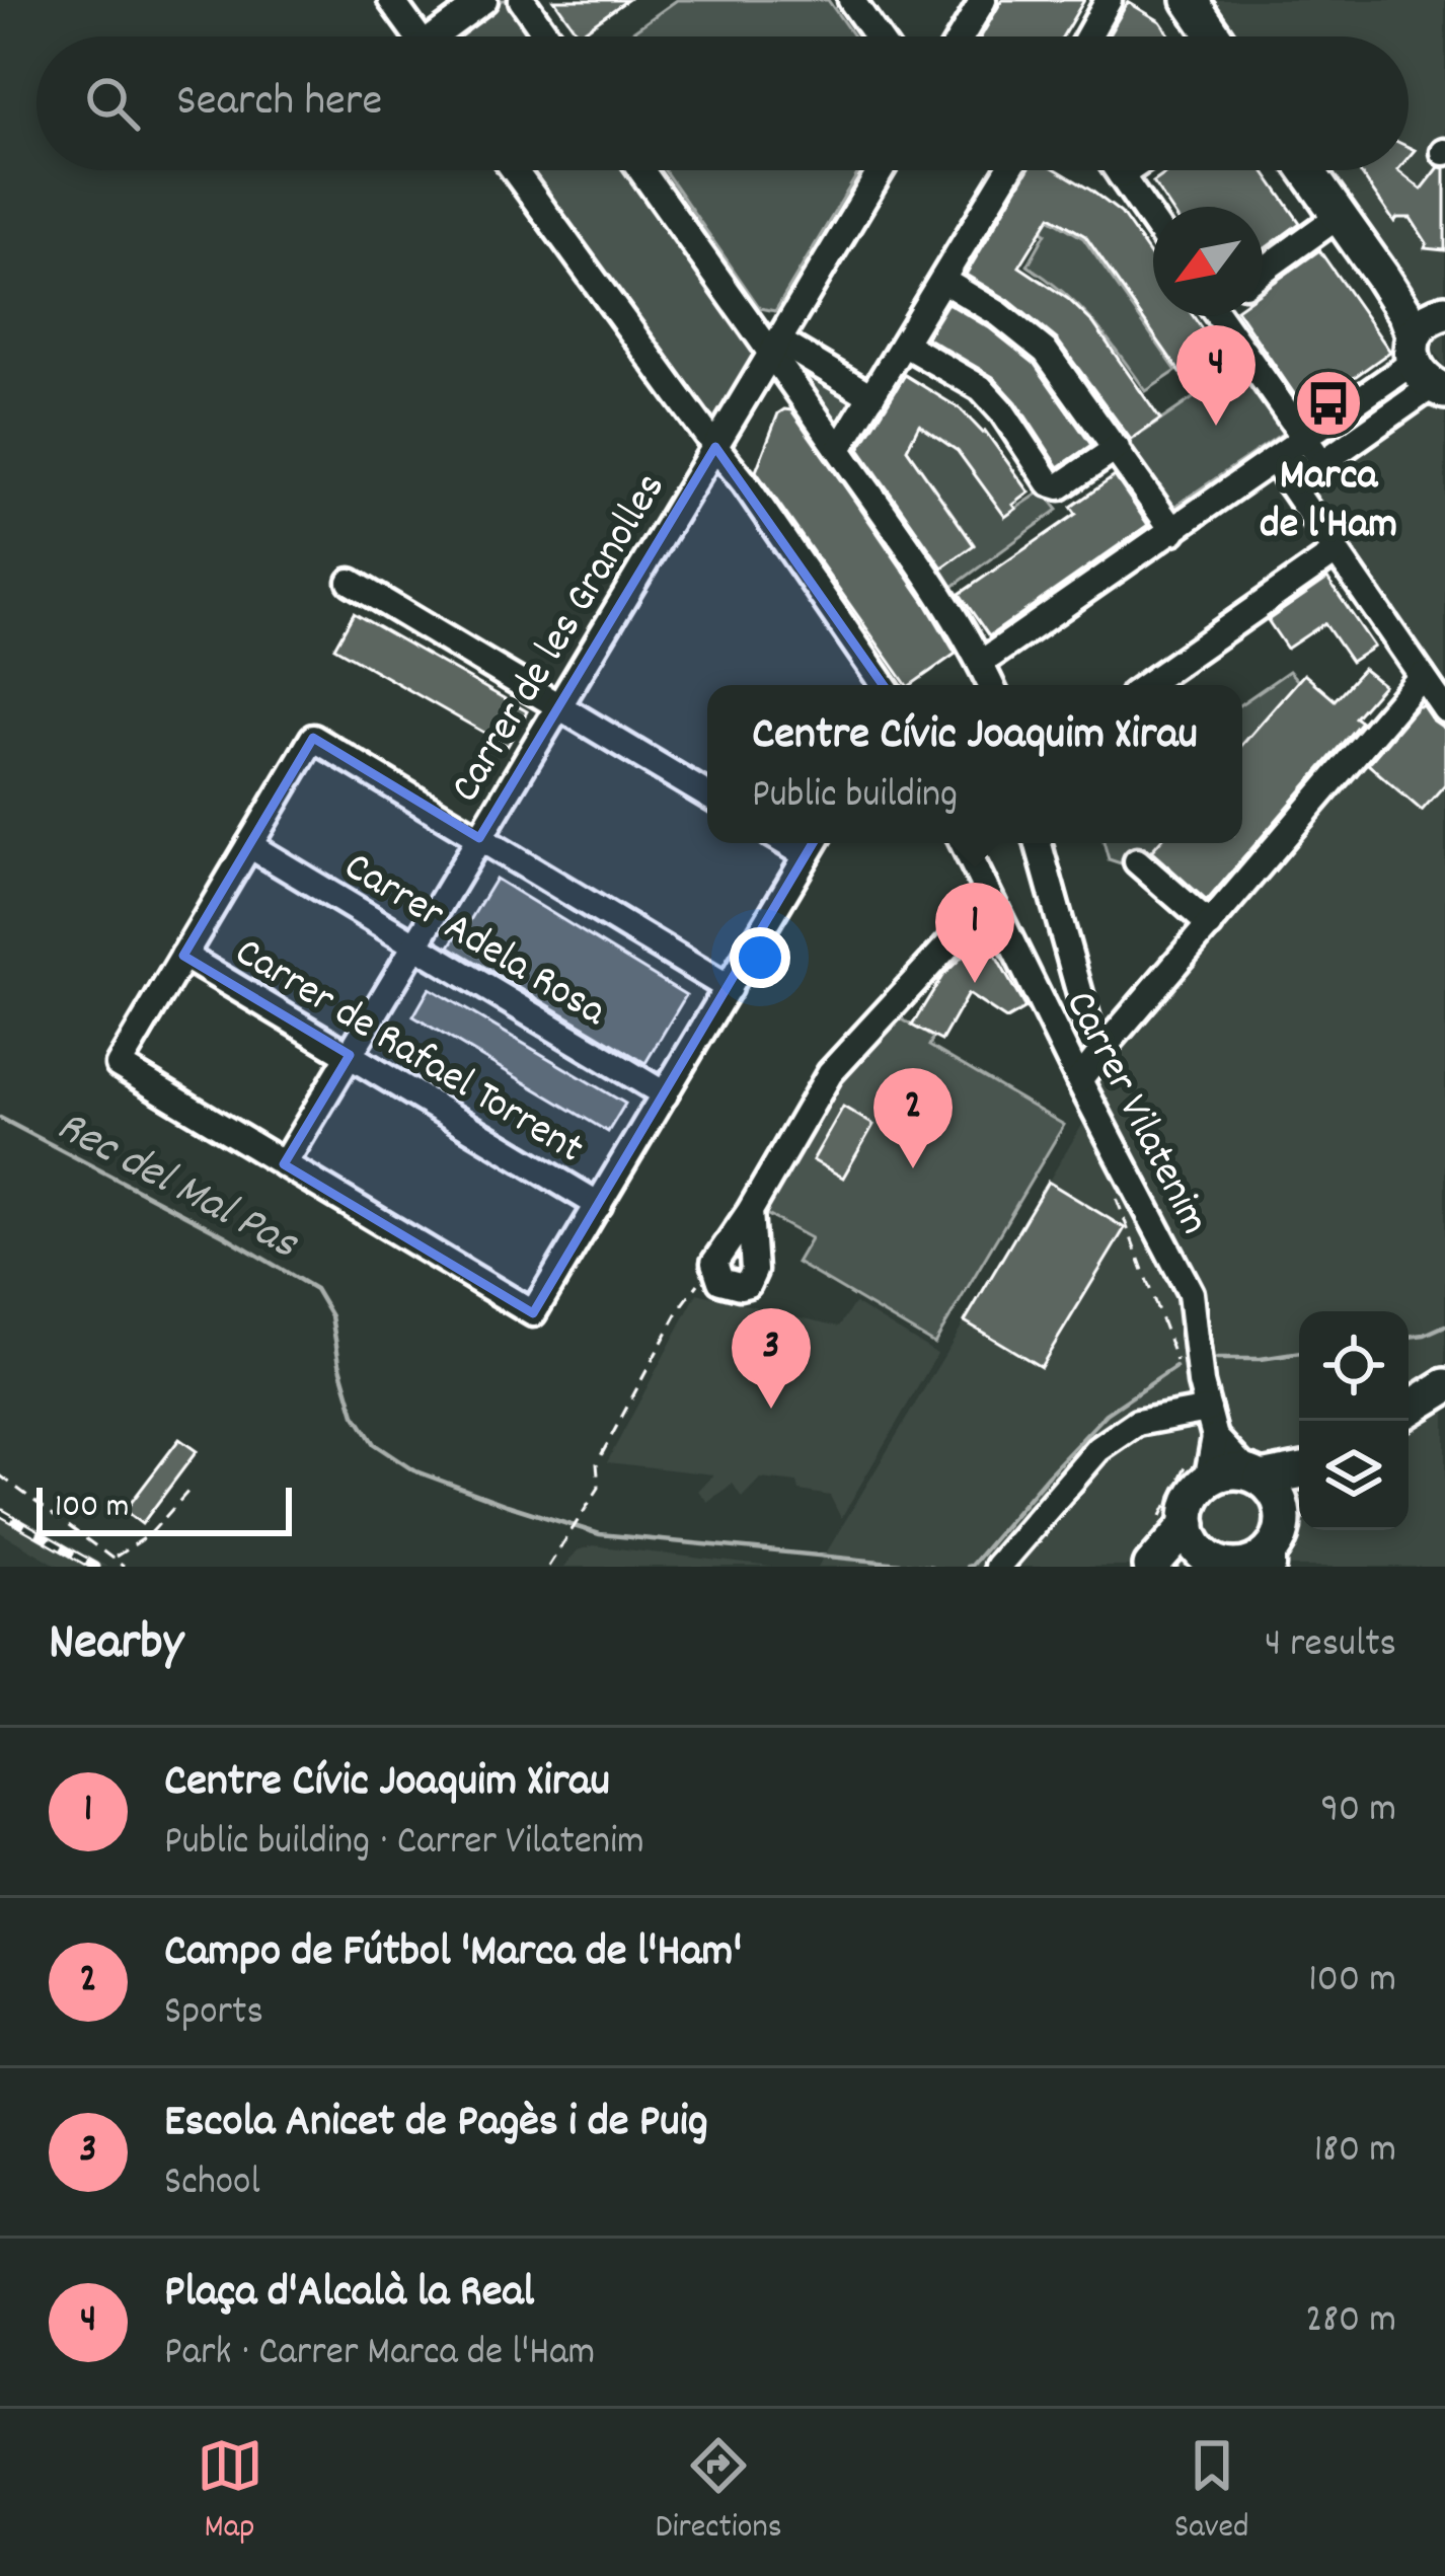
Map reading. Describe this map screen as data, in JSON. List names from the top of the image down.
{
  "streets": {
    "street": [
      "Carrer de les Granolles",
      "Carrer Adela Rosa",
      "Carrer de Rafael Torrent",
      "Carrer Vilatenim"
    ]
  },
  "crossings": [
    ["Carrer de les Granolles", "Carrer Adela Rosa"],
    ["Carrer de les Granolles", "Carrer de Rafael Torrent"]
  ],
  "water": ["Rec del Mal Pas"],
  "places": {
    "bus stop": ["Marca de l'Ham"]
  },
  "scale_bar": "100 m",
  "north": "bottom left",
  "page": {
    "search": "Search here",
    "pins": [
      "4",
      "1",
      "2",
      "3"
    ],
    "popup": ["Centre Cívic Joaquim Xirau", "Public building"],
    "scale": "100 m",
    "heading": ["Nearby", "4 results"],
    "list": [
      {
        "mark": "1",
        "name": "Centre Cívic Joaquim Xirau",
        "note": "Public building · Carrer Vilatenim",
        "value": "90 m"
      },
      {
        "mark": "2",
        "name": "Campo de Fútbol 'Marca de l'Ham'",
        "note": "Sports",
        "value": "100 m"
      },
      {
        "mark": "3",
        "name": "Escola Anicet de Pagès i de Puig",
        "note": "School",
        "value": "180 m"
      },
      {
        "mark": "4",
        "name": "Plaça d'Alcalà la Real",
        "note": "Park · Carrer Marca de l'Ham",
        "value": "280 m"
      }
    ],
    "nav": ["Map", "Directions", "Saved"]
  }
}
